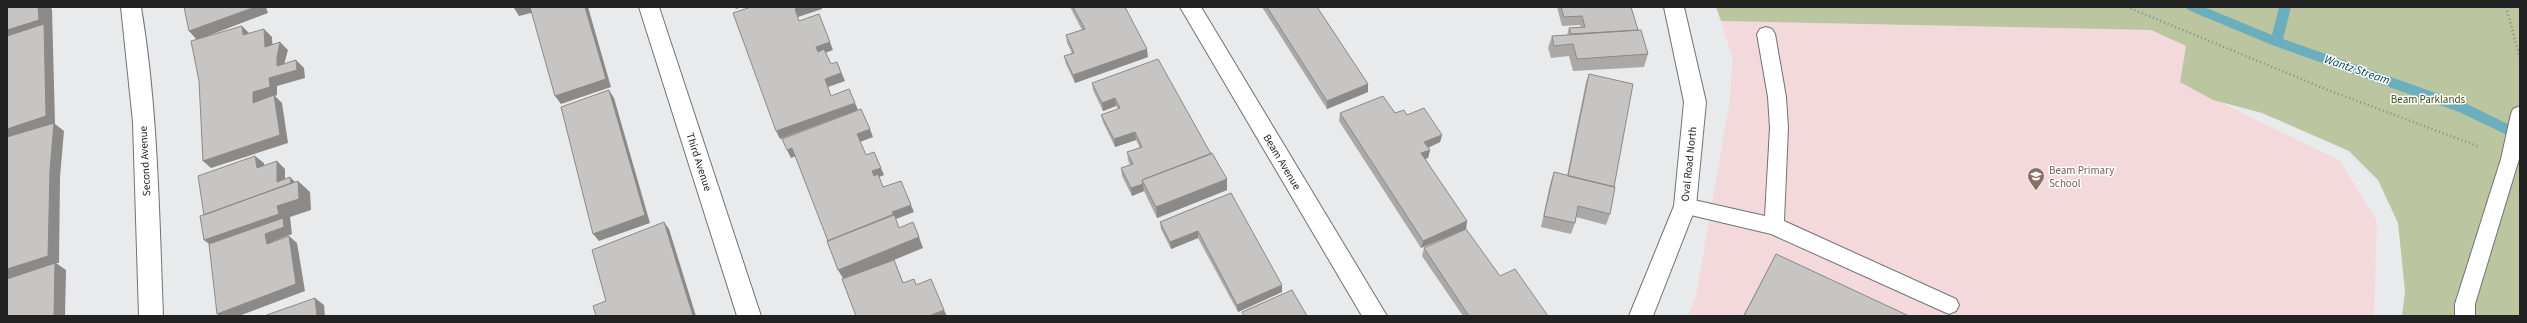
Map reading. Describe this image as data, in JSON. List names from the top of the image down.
{
  "streets": {
    "street": [
      "Second Avenue",
      "Third Avenue",
      "Beam Avenue",
      "Oval Road North"
    ]
  },
  "water": ["Wantz Stream"],
  "parks": ["Beam Parklands"],
  "places": {
    "school or university": ["Beam Primary School"]
  }
}
